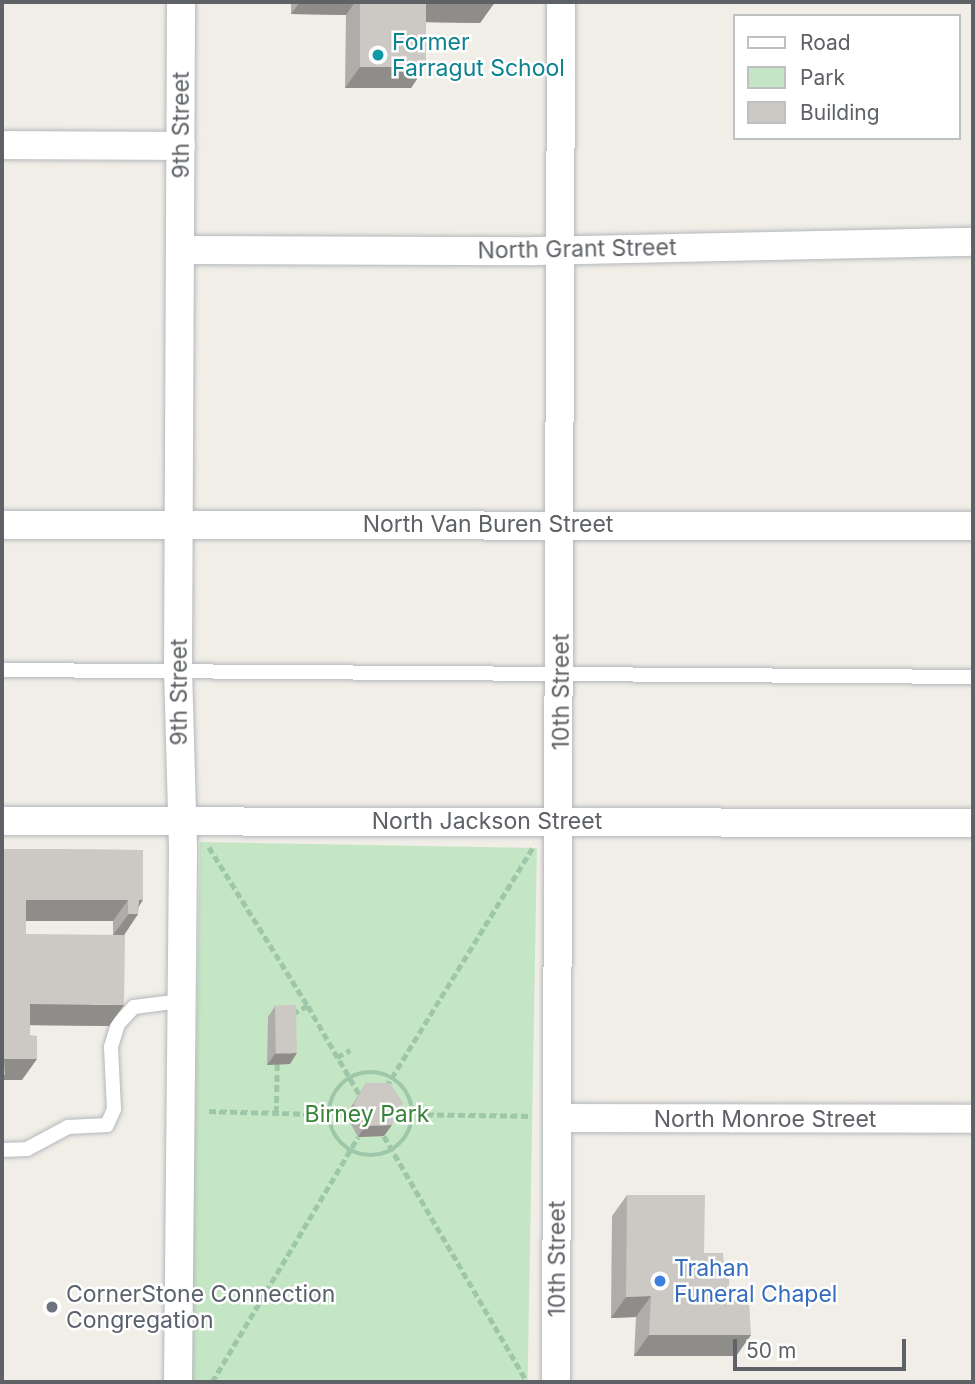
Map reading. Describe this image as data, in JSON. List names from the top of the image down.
{
  "streets": {
    "street": [
      "9th Street",
      "North Grant Street",
      "North Van Buren Street",
      "10th Street",
      "North Jackson Street",
      "North Monroe Street"
    ]
  },
  "crossings": [
    ["9th Street", "North Grant Street"],
    ["9th Street", "North Van Buren Street"],
    ["9th Street", "North Jackson Street"],
    ["North Grant Street", "10th Street"],
    ["North Van Buren Street", "10th Street"],
    ["10th Street", "North Jackson Street"],
    ["10th Street", "North Monroe Street"]
  ],
  "parks": ["Birney Park"],
  "places": ["Former Farragut School", "Trahan Funeral Chapel", "CornerStone Connection Congregation"],
  "legend": ["Road", "Park", "Building"],
  "scale_bar": "50 m"
}
